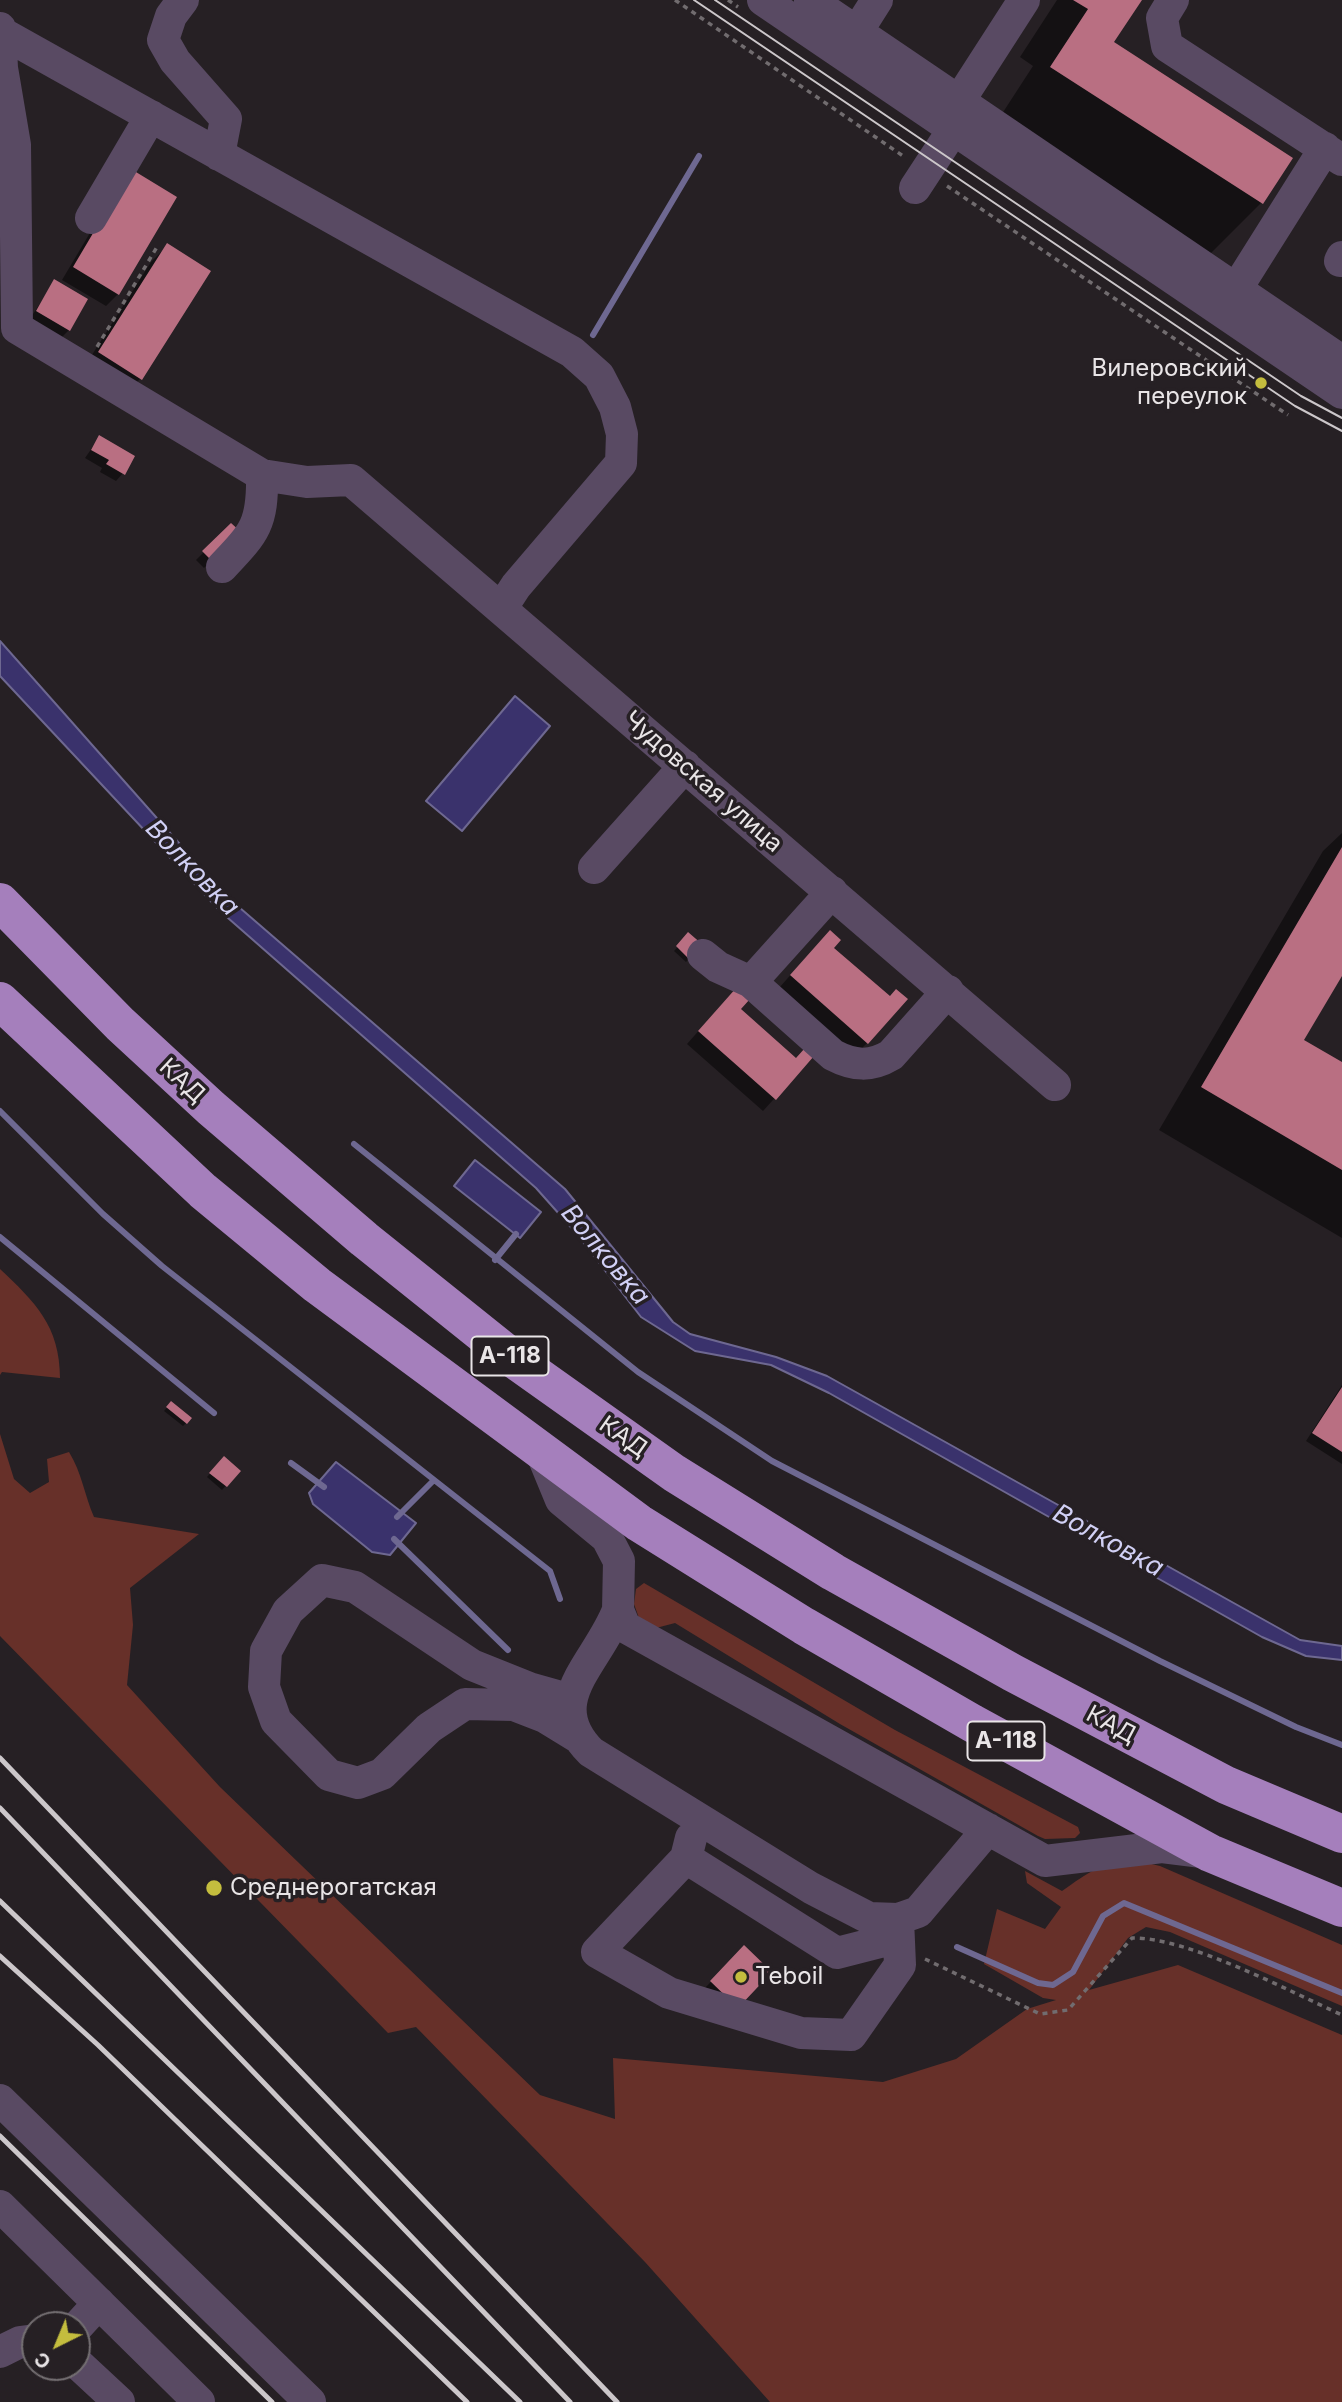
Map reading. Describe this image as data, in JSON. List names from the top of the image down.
{
  "streets": {
    "highway": ["КАД", "А-118"],
    "street": ["Чудовская улица"]
  },
  "water": ["Волковка"],
  "places": ["Вилеровский переулок", "Среднерогатская", "Teboil"],
  "north": "bottom left"
}
